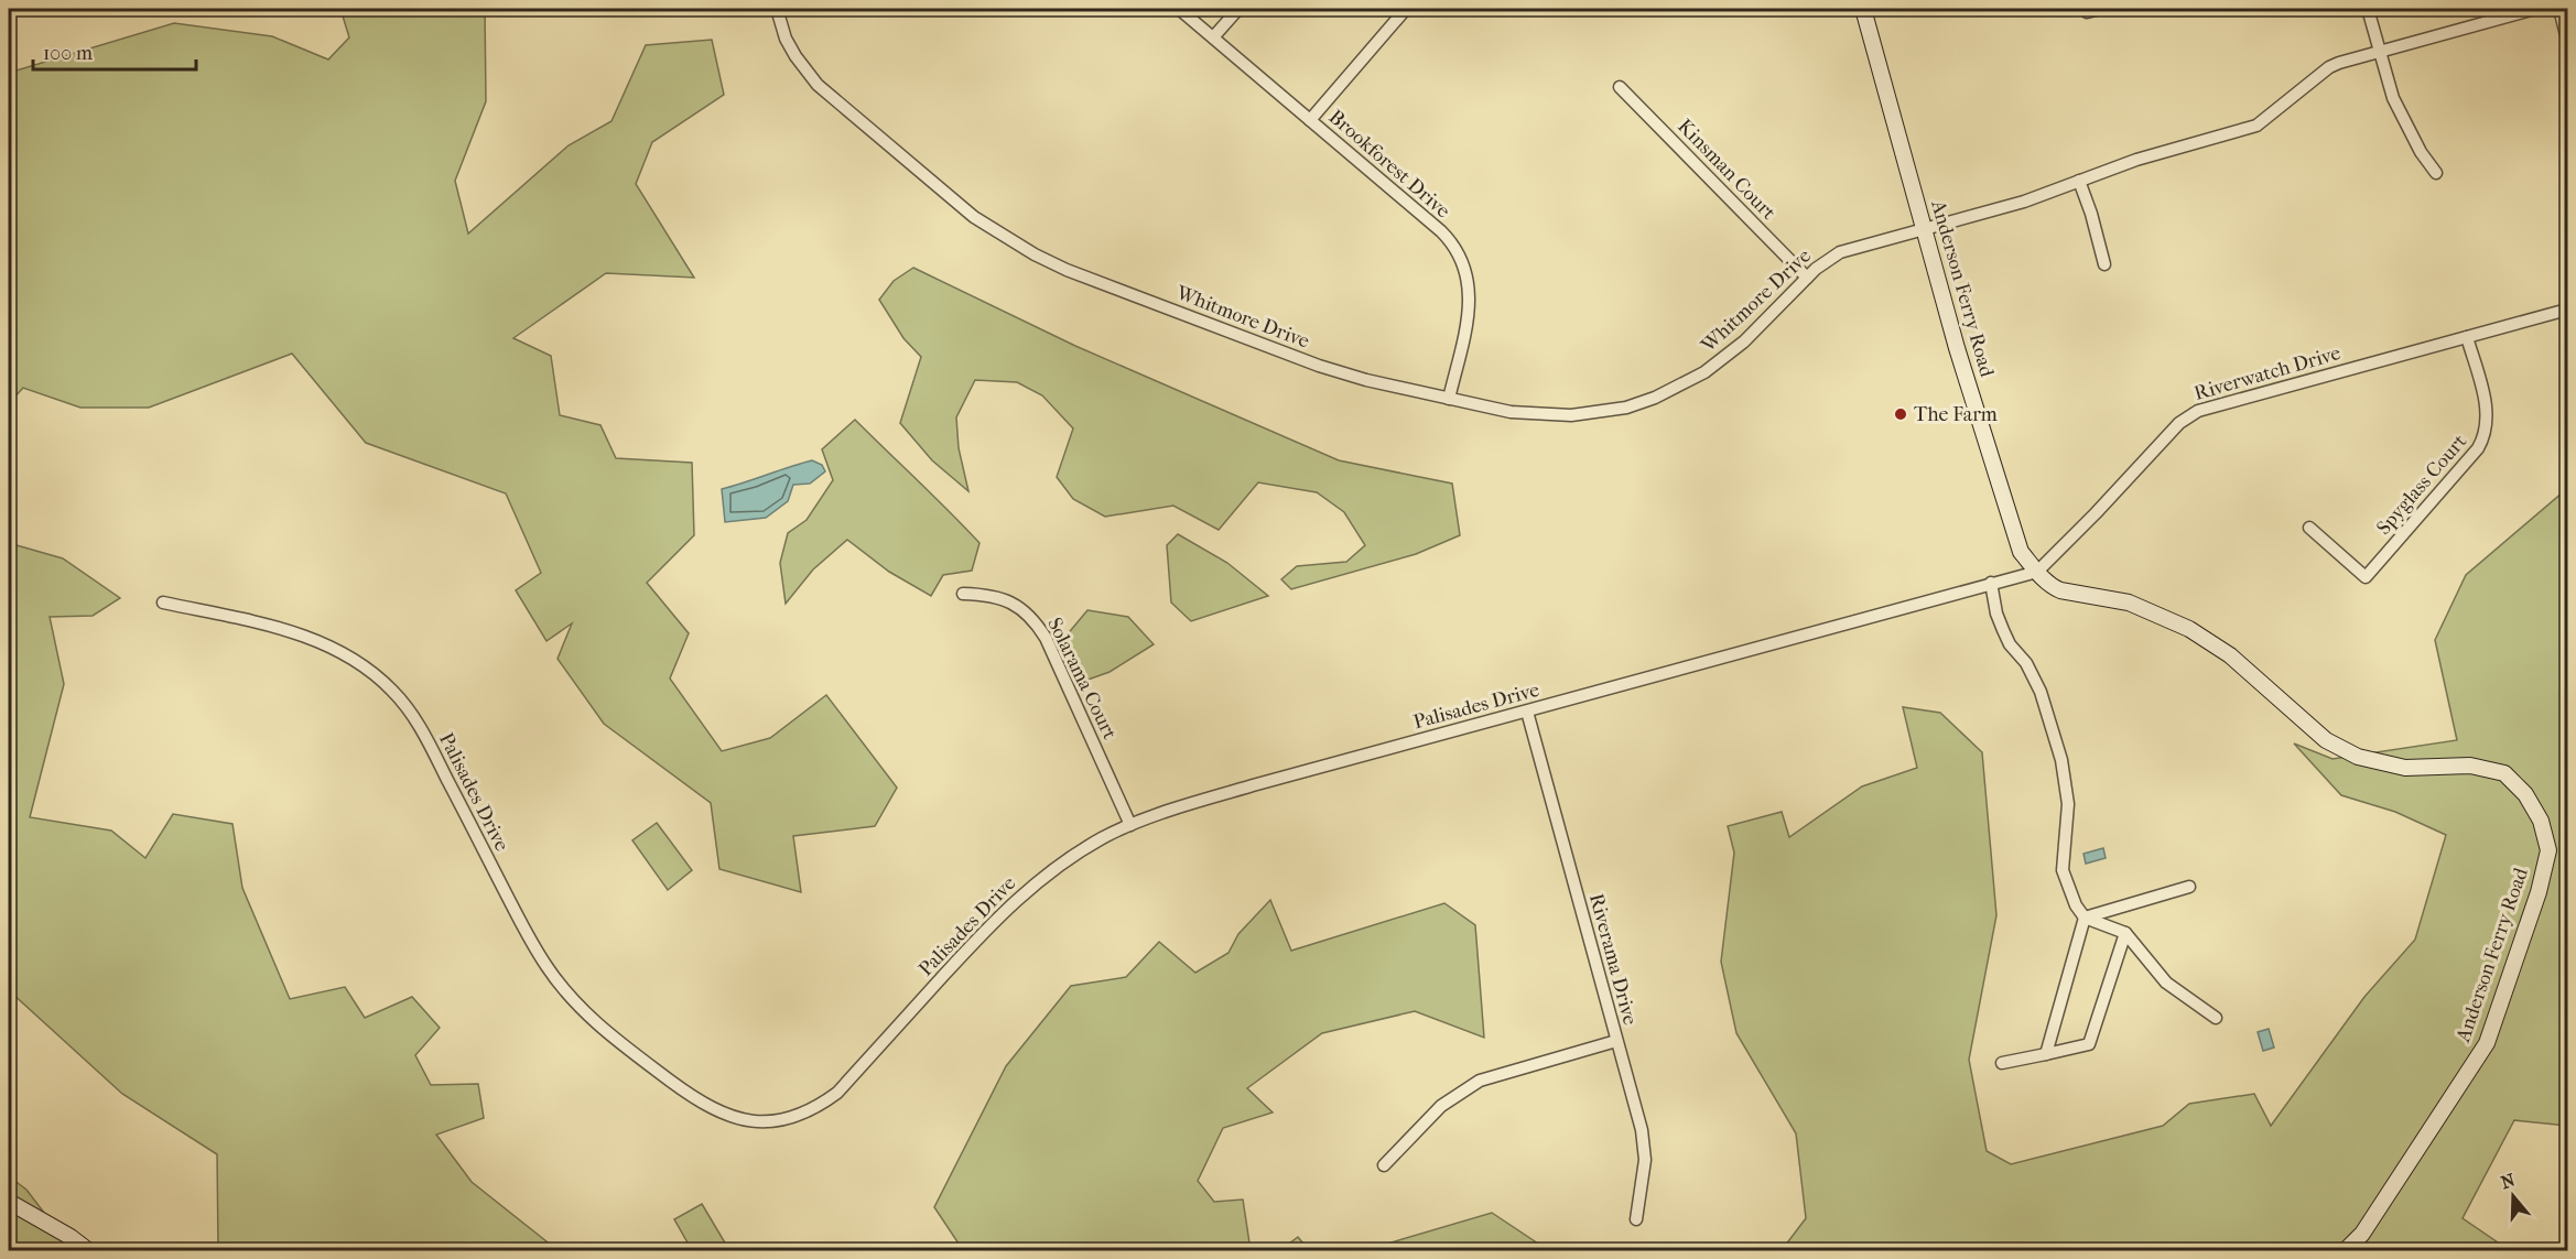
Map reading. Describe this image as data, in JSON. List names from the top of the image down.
{
  "streets": {
    "street": [
      "Brookforest Drive",
      "Kinsman Court",
      "Anderson Ferry Road",
      "Whitmore Drive",
      "Riverwatch Drive",
      "Spyglass Court",
      "Solarama Court",
      "Palisades Drive",
      "Riverama Drive"
    ]
  },
  "crossings": [
    ["Brookforest Drive", "Whitmore Drive"],
    ["Kinsman Court", "Whitmore Drive"],
    ["Anderson Ferry Road", "Whitmore Drive"],
    ["Anderson Ferry Road", "Riverwatch Drive"],
    ["Anderson Ferry Road", "Palisades Drive"],
    ["Riverwatch Drive", "Spyglass Court"],
    ["Riverwatch Drive", "Palisades Drive"],
    ["Solarama Court", "Palisades Drive"],
    ["Palisades Drive", "Riverama Drive"]
  ],
  "places": ["The Farm"],
  "scale_bar": "100 m",
  "north": "top"
}
